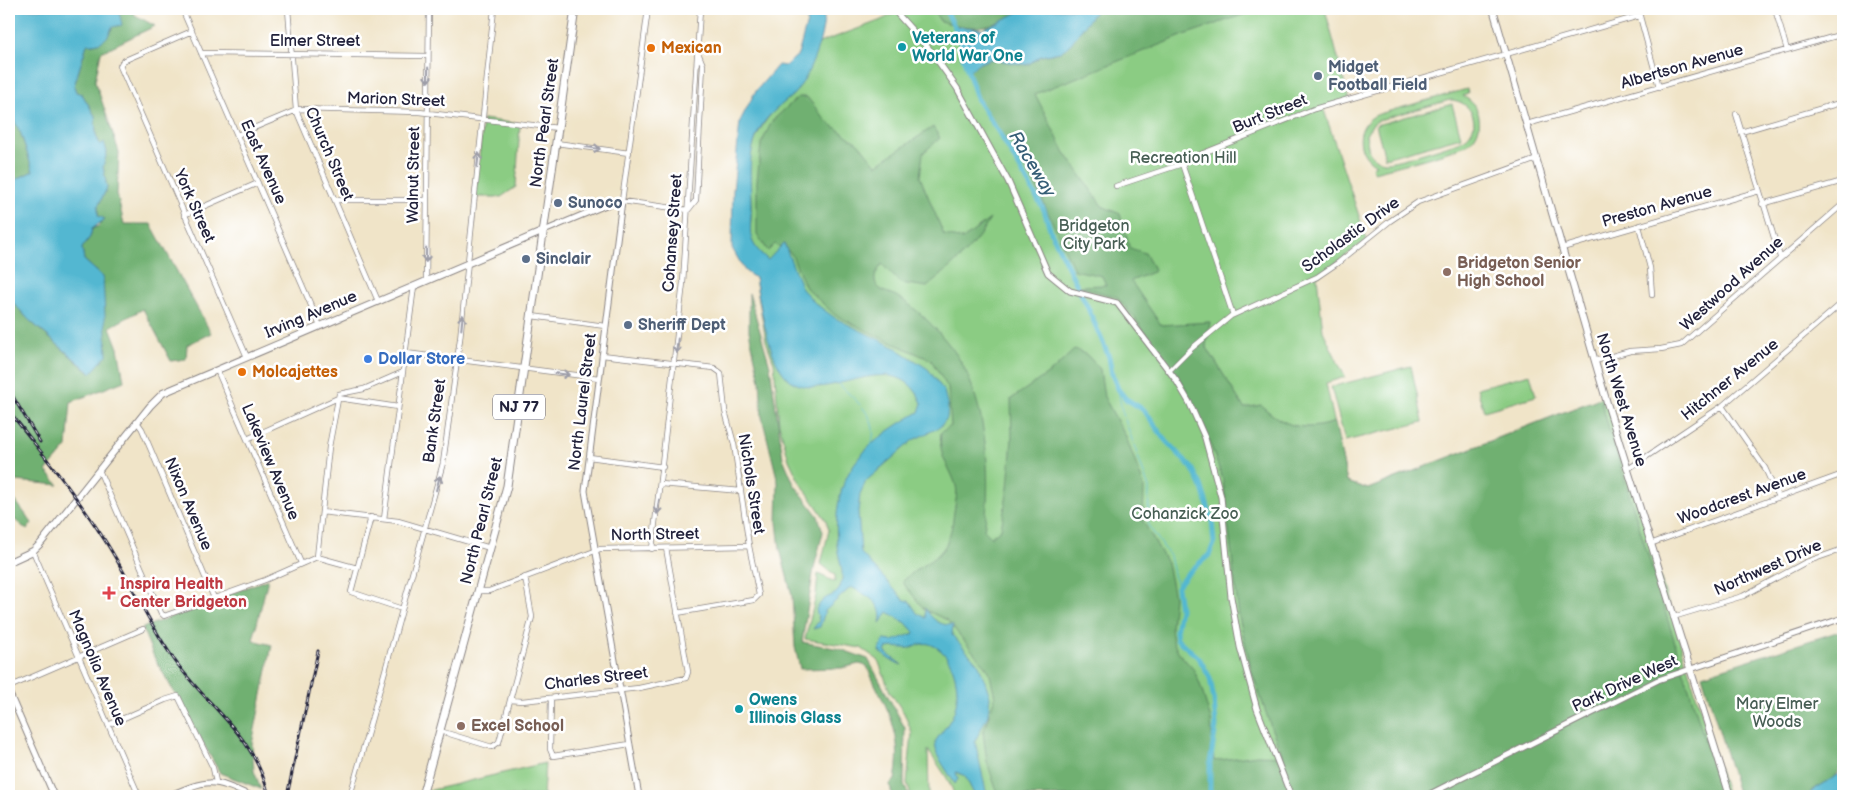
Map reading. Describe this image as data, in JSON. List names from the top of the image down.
{
  "streets": {
    "main road": [
      "North Pearl Street",
      "Irving Avenue",
      "North West Avenue",
      "NJ 77"
    ],
    "street": [
      "Elmer Street",
      "Albertson Avenue",
      "Marion Street",
      "Burt Street",
      "Church Street",
      "East Avenue",
      "Walnut Street",
      "York Street",
      "Preston Avenue",
      "Cohansey Street",
      "Scholastic Drive",
      "Westwood Avenue",
      "Hitchner Avenue",
      "North Laurel Street",
      "Bank Street",
      "Lakeview Avenue",
      "Nichols Street",
      "Woodcrest Avenue",
      "Nixon Avenue",
      "North Street",
      "Northwest Drive",
      "Magnolia Avenue",
      "Charles Street",
      "Park Drive West"
    ]
  },
  "crossings": [
    ["Elmer Street", "Church Street"],
    ["Elmer Street", "East Avenue"],
    ["Elmer Street", "Walnut Street"],
    ["Albertson Avenue", "North West Avenue"],
    ["Marion Street", "North Pearl Street"],
    ["Marion Street", "Church Street"],
    ["Marion Street", "East Avenue"],
    ["Marion Street", "Walnut Street"],
    ["Marion Street", "Bank Street"],
    ["Burt Street", "North West Avenue"],
    ["North Pearl Street", "Irving Avenue"],
    ["North Pearl Street", "North Street"],
    ["Church Street", "Irving Avenue"],
    ["East Avenue", "York Street"],
    ["East Avenue", "Irving Avenue"],
    ["Walnut Street", "Irving Avenue"],
    ["York Street", "Irving Avenue"],
    ["Preston Avenue", "North West Avenue"],
    ["Cohansey Street", "Irving Avenue"],
    ["Cohansey Street", "Nichols Street"],
    ["Cohansey Street", "North Street"],
    ["Scholastic Drive", "North West Avenue"],
    ["Westwood Avenue", "North West Avenue"],
    ["Irving Avenue", "North Laurel Street"],
    ["Irving Avenue", "Bank Street"],
    ["Irving Avenue", "Lakeview Avenue"],
    ["Irving Avenue", "Nixon Avenue"],
    ["Irving Avenue", "Magnolia Avenue"],
    ["Hitchner Avenue", "North West Avenue"],
    ["North West Avenue", "Woodcrest Avenue"],
    ["North West Avenue", "Northwest Drive"],
    ["North West Avenue", "Park Drive West"],
    ["North Laurel Street", "North Street"],
    ["North Laurel Street", "Charles Street"],
    ["Nichols Street", "North Street"],
    ["Nichols Street", "Charles Street"]
  ],
  "one_way": ["Walnut Street", "Cohansey Street", "Bank Street"],
  "water": ["Raceway"],
  "parks": [
    "Recreation Hill",
    "Bridgeton City Park",
    "Cohanzick Zoo",
    "Mary Elmer Woods"
  ],
  "places": {
    "other": [
      "Veterans of World War One",
      "Mexican",
      "Midget Football Field",
      "Sunoco",
      "Sinclair",
      "Bridgeton Senior High School",
      "Sheriff Dept",
      "Dollar Store",
      "Molcajettes",
      "Owens Illinois Glass",
      "Excel School"
    ],
    "health": ["Inspira Health Center Bridgeton"]
  }
}
